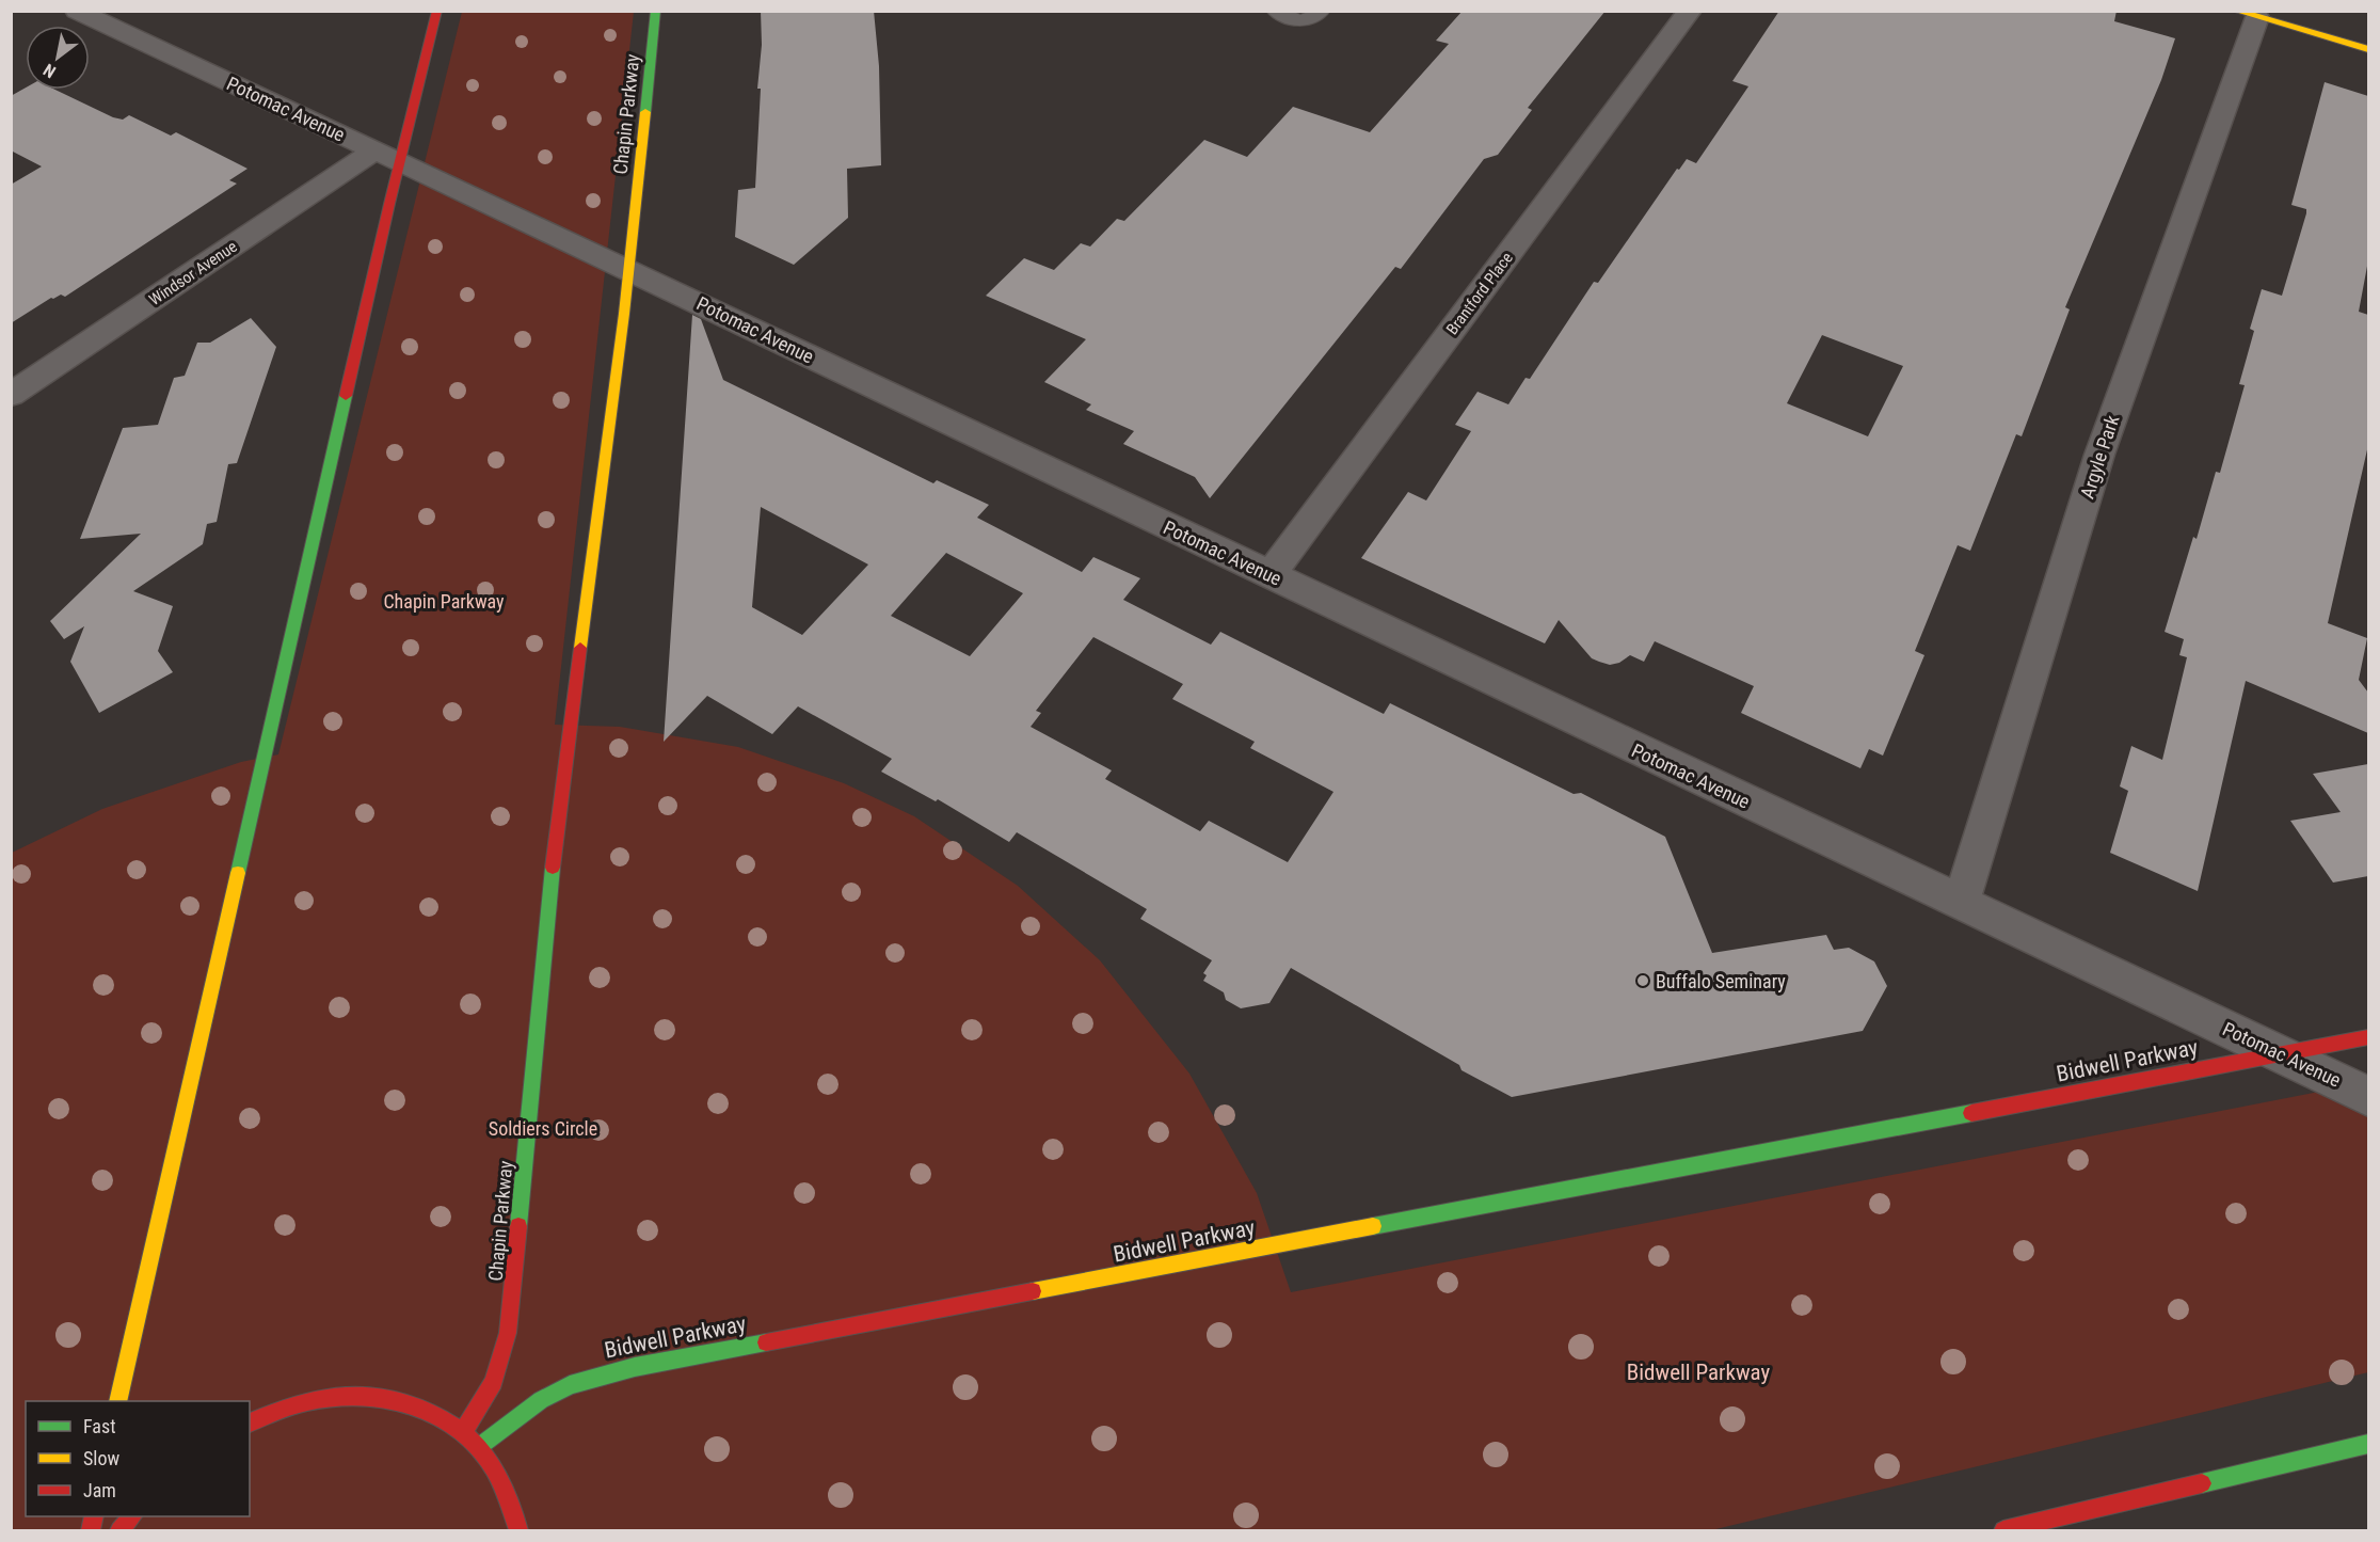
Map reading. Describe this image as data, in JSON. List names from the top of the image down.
{
  "streets": {
    "street": [
      "Potomac Avenue",
      "Chapin Parkway",
      "Windsor Avenue",
      "Brantford Place",
      "Argyle Park",
      "Bidwell Parkway"
    ]
  },
  "crossings": [
    ["Potomac Avenue", "Chapin Parkway"],
    ["Potomac Avenue", "Windsor Avenue"],
    ["Potomac Avenue", "Brantford Place"],
    ["Potomac Avenue", "Argyle Park"],
    ["Potomac Avenue", "Bidwell Parkway"]
  ],
  "parks": ["Chapin Parkway", "Soldiers Circle", "Bidwell Parkway"],
  "places": ["Buffalo Seminary"],
  "legend": ["Fast", "Slow", "Jam"],
  "north": "bottom left"
}
